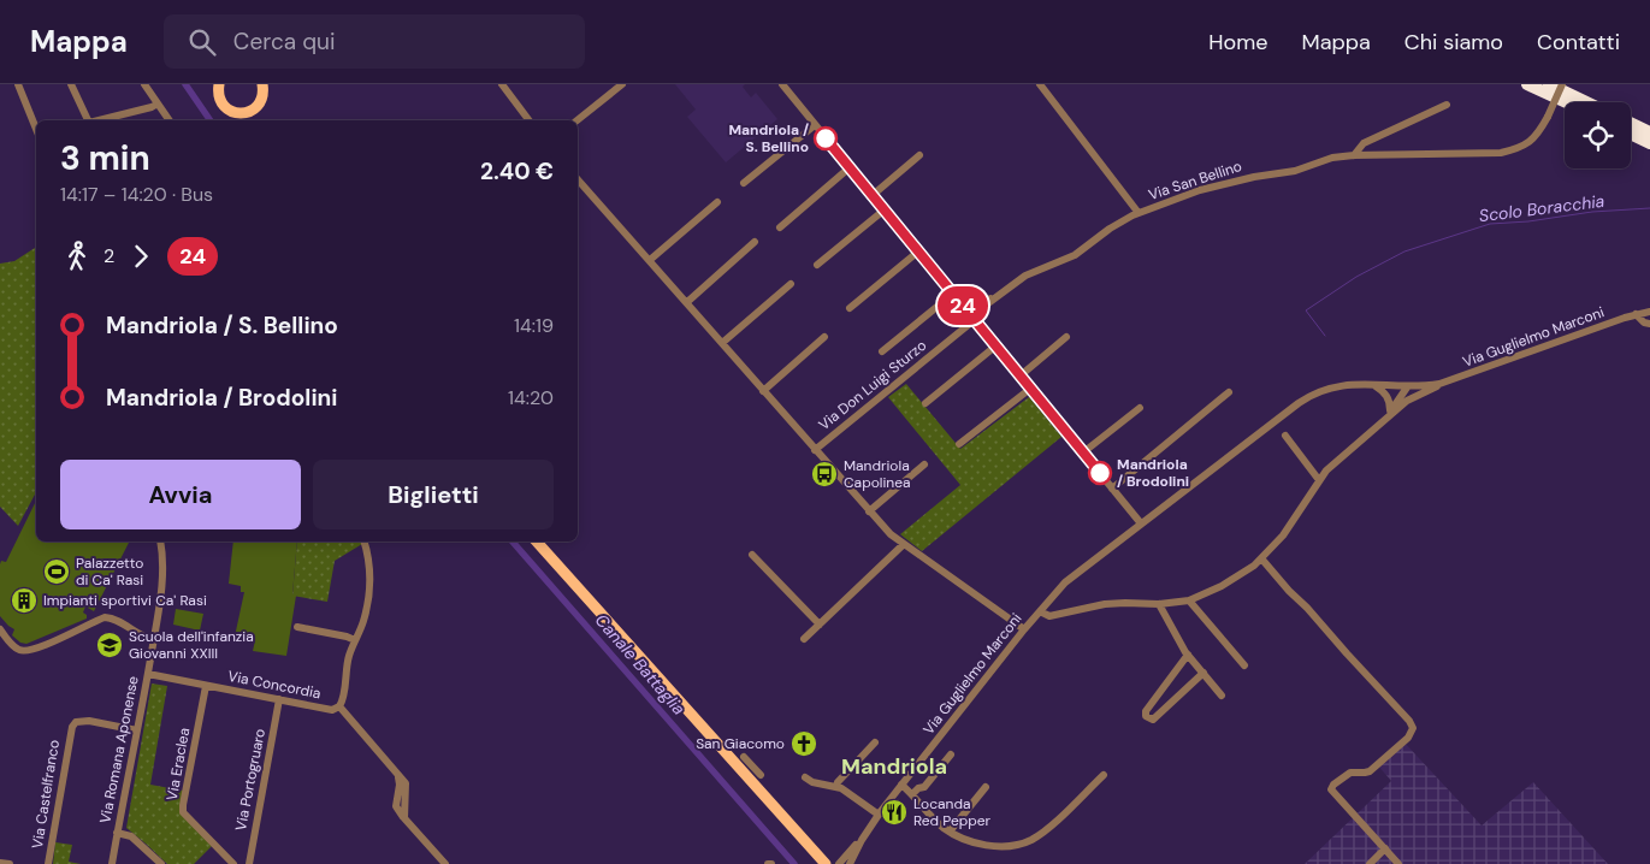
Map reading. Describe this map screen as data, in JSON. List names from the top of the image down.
{
  "streets": {
    "street": [
      "Via San Bellino",
      "Via Guglielmo Marconi",
      "Via Don Luigi Sturzo",
      "Via Concordia",
      "Via Romana Aponense",
      "Via Eraclea",
      "Via Portogruaro",
      "Via Castelfranco"
    ]
  },
  "crossings": [
    ["Via San Bellino", "Via Don Luigi Sturzo"],
    ["Via Concordia", "Via Romana Aponense"],
    ["Via Concordia", "Via Eraclea"],
    ["Via Concordia", "Via Portogruaro"],
    ["Via Romana Aponense", "Via Castelfranco"]
  ],
  "districts": ["Mandriola"],
  "water": ["Scolo Boracchia", "Canale Battaglia"],
  "places": {
    "other": ["Mandriola / S. Bellino", "Mandriola / Brodolini"],
    "bus stop": ["Mandriola Capolinea"],
    "sports": ["Palazzetto di Ca' Rasi"],
    "building": ["Impianti sportivi Ca' Rasi"],
    "school or university": ["Scuola dell'infanzia Giovanni XXIII"],
    "church": ["San Giacomo"],
    "restaurant": ["Locanda Red Pepper"]
  },
  "lines": ["bus line 24"],
  "page": {
    "header": "Mappa",
    "search": "Cerca qui",
    "nav": [
      "Home",
      "Mappa",
      "Chi siamo",
      "Contatti"
    ],
    "on_map": "24",
    "heading": ["3 min", "14:17 – 14:20 · Bus", "2.40 €"],
    "legs": ["2", "24"],
    "list": [
      {
        "name": "Mandriola / S. Bellino",
        "value": "14:19"
      },
      {
        "name": "Mandriola / Brodolini",
        "value": "14:20"
      }
    ],
    "buttons": ["Avvia", "Biglietti"]
  }
}
